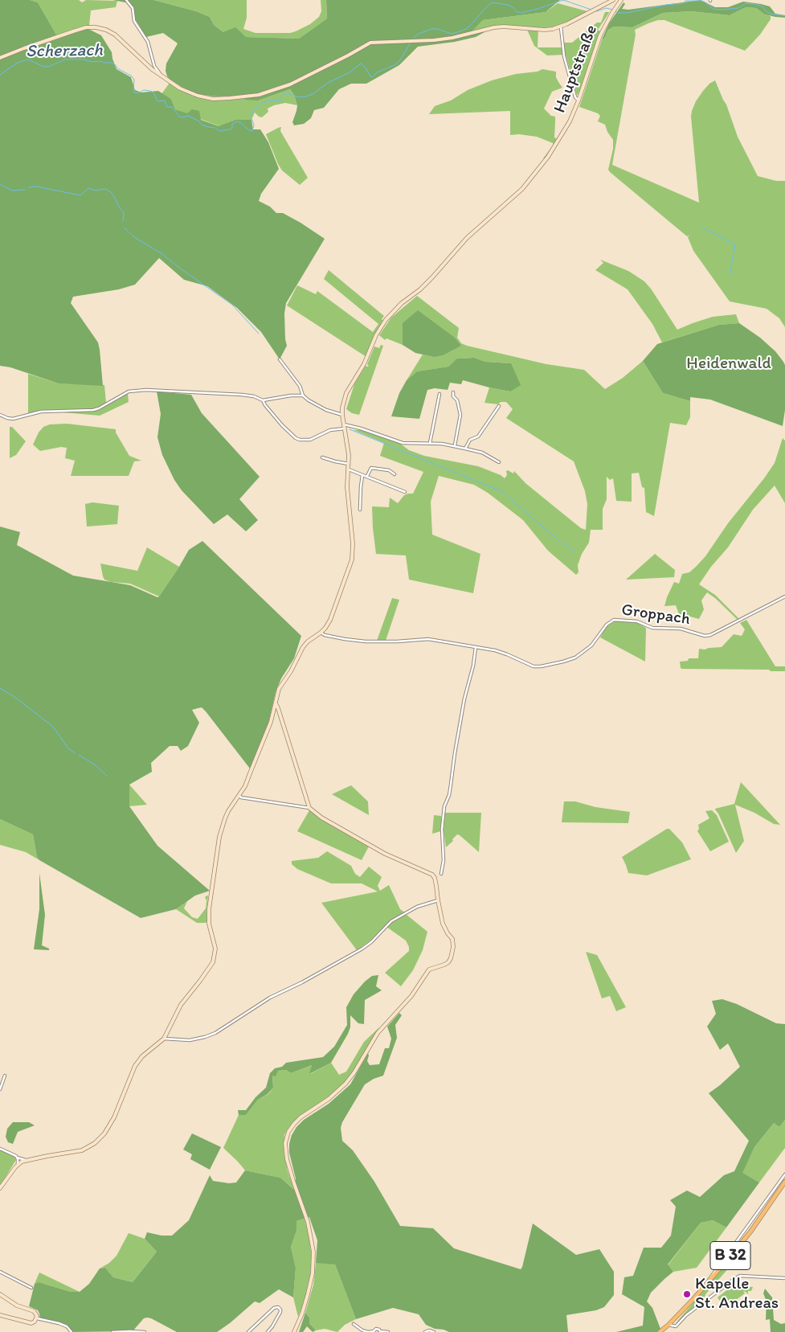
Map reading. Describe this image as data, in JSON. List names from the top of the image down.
{
  "streets": {
    "main road": ["Hauptstraße", "B 32"],
    "street": ["Groppach"]
  },
  "water": ["Scherzach"],
  "parks": ["Heidenwald"],
  "places": ["Kapelle St. Andreas"]
}
